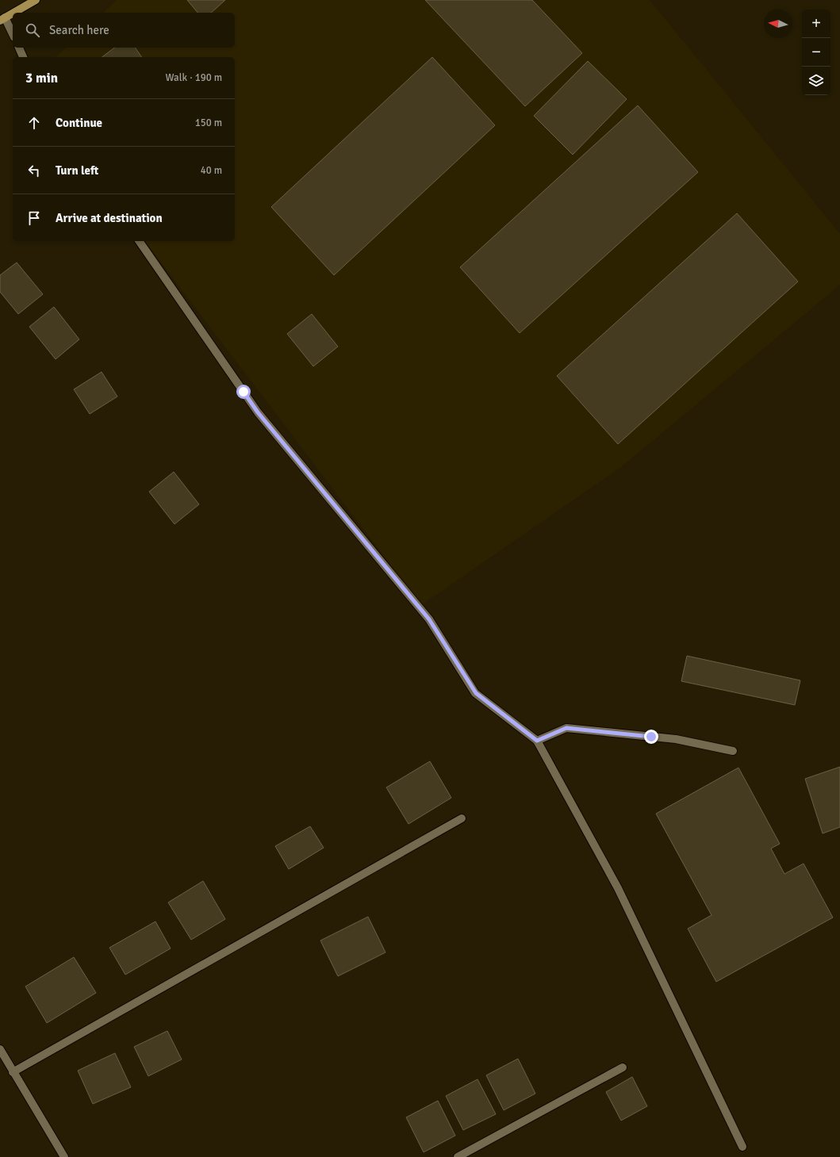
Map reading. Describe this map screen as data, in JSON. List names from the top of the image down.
{
  "north": "left",
  "page": {
    "map_buttons": ["+", "−"],
    "search": "Search here",
    "heading": ["3 min", "Walk · 190 m"],
    "list": [
      ["Continue", "150 m"],
      ["Turn left", "40 m"],
      "Arrive at destination"
    ]
  }
}
